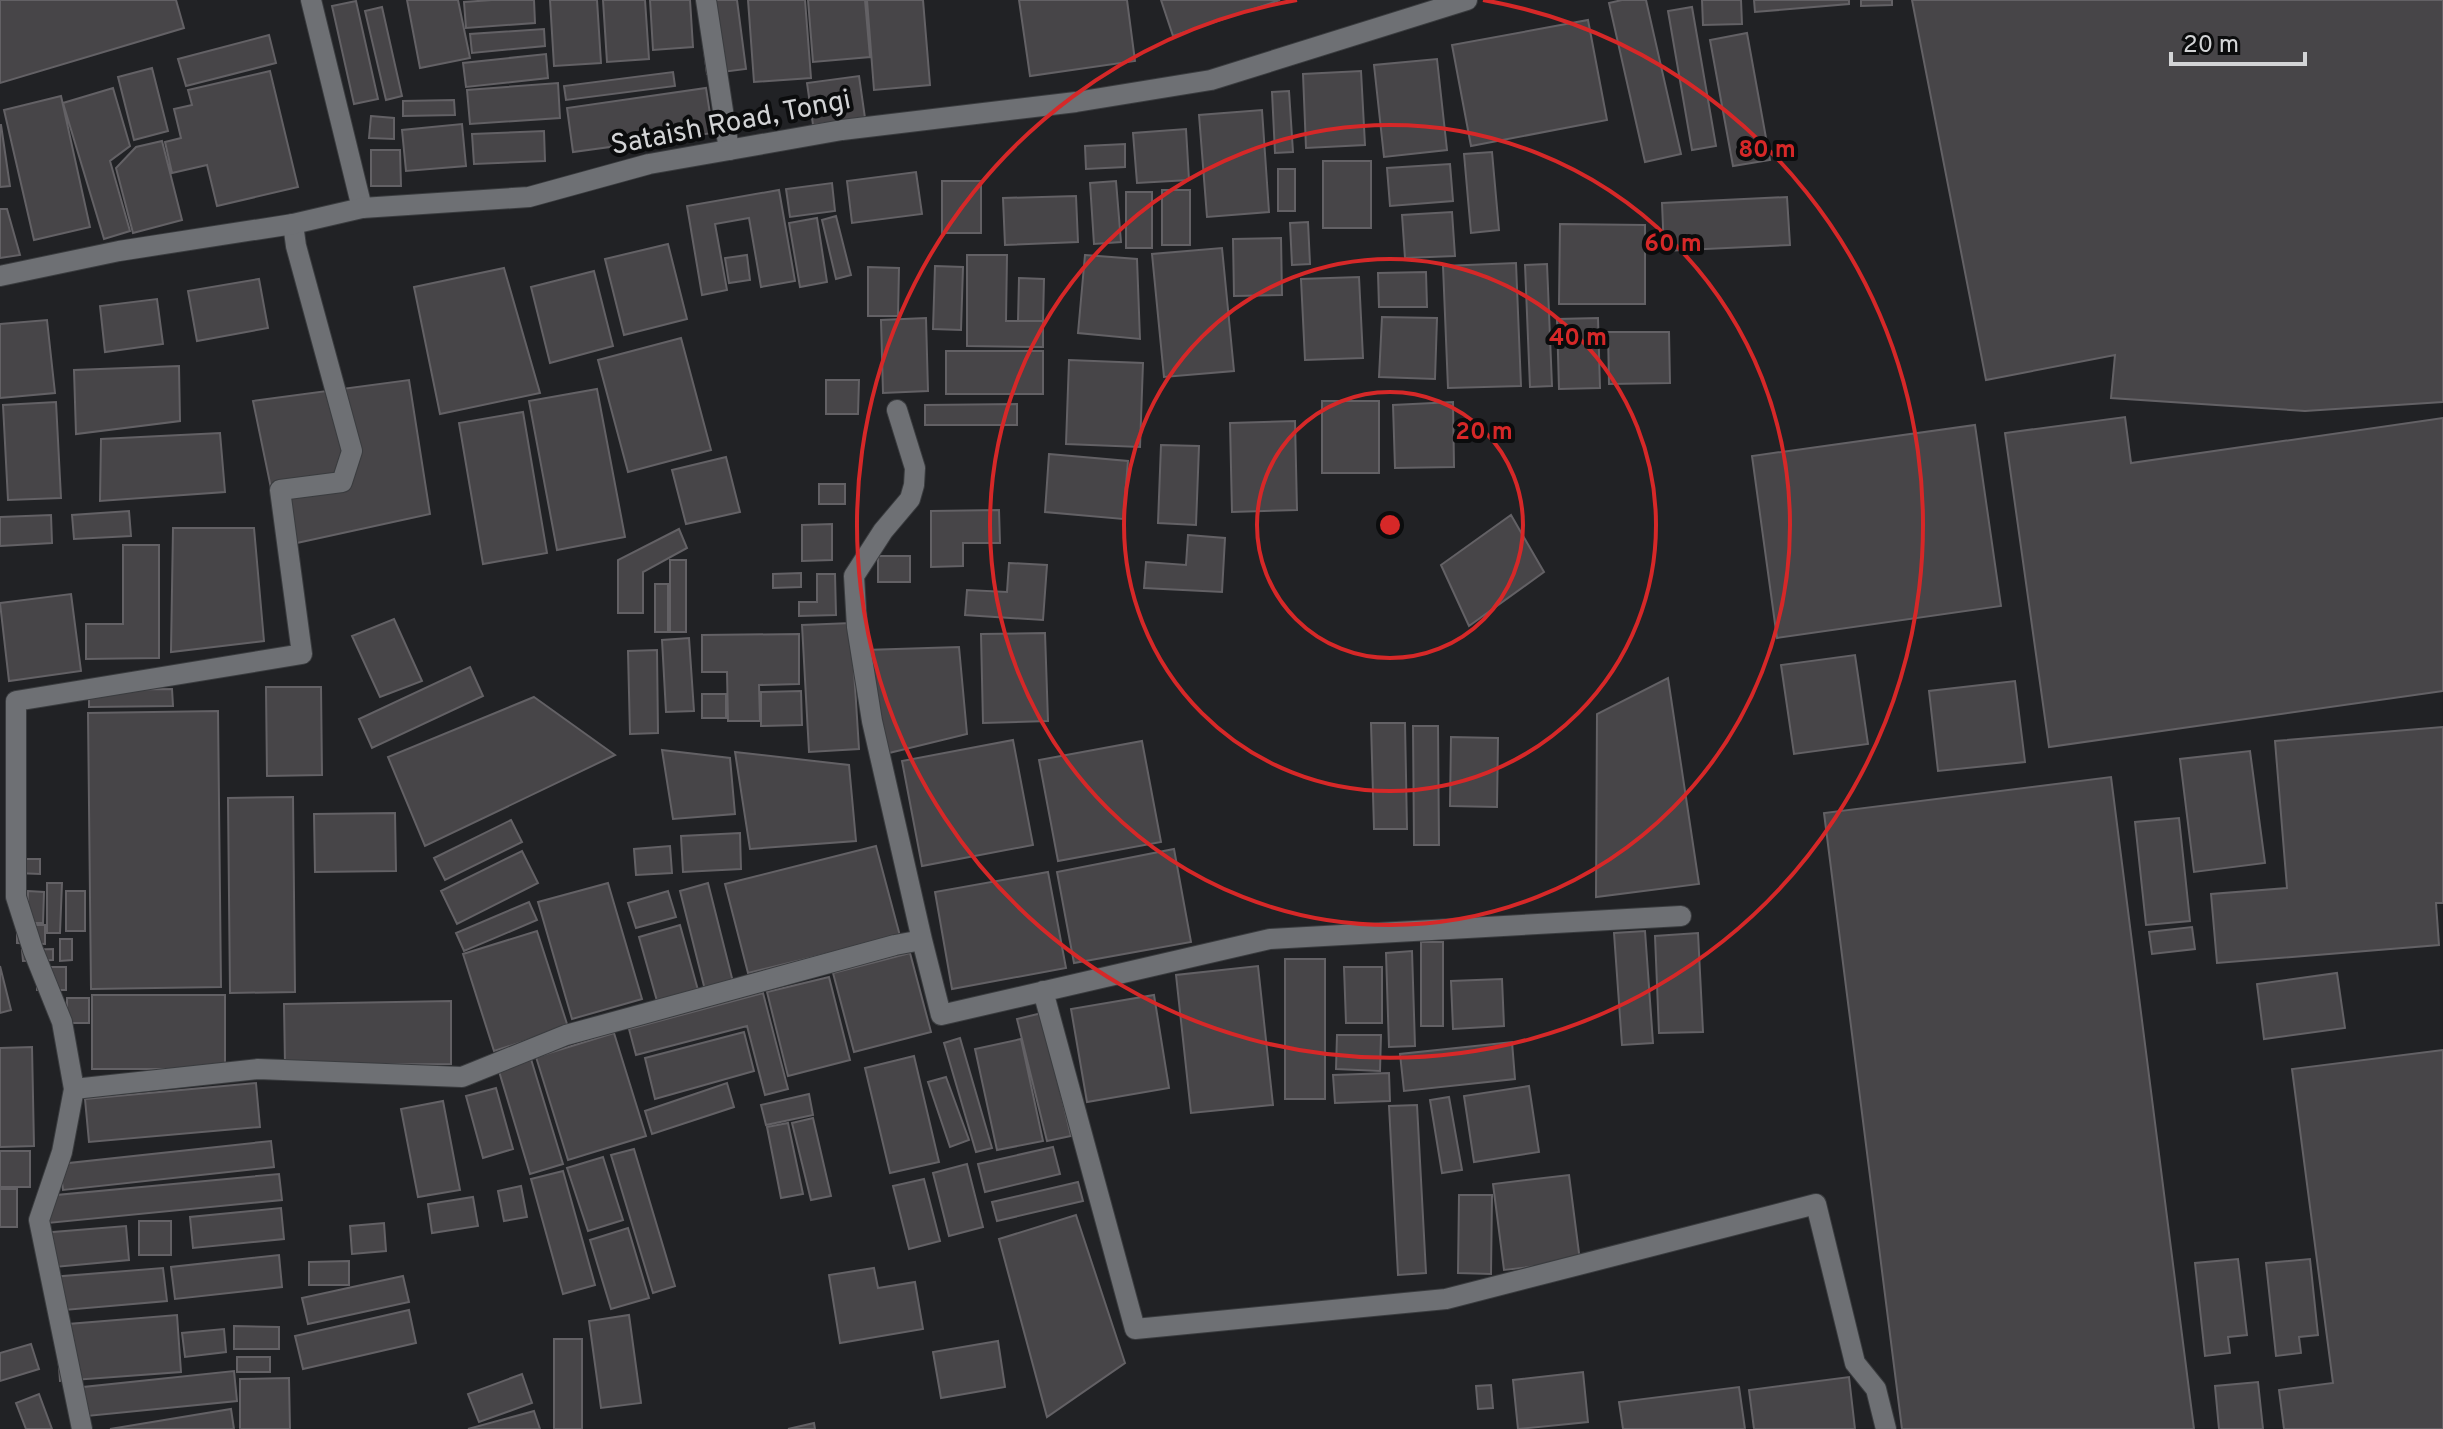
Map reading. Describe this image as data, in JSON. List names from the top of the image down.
{
  "streets": {
    "street": ["Sataish Road, Tongi"]
  },
  "scale_bar": "20 m",
  "rings": [
    "80 m",
    "60 m",
    "40 m",
    "20 m"
  ]
}
